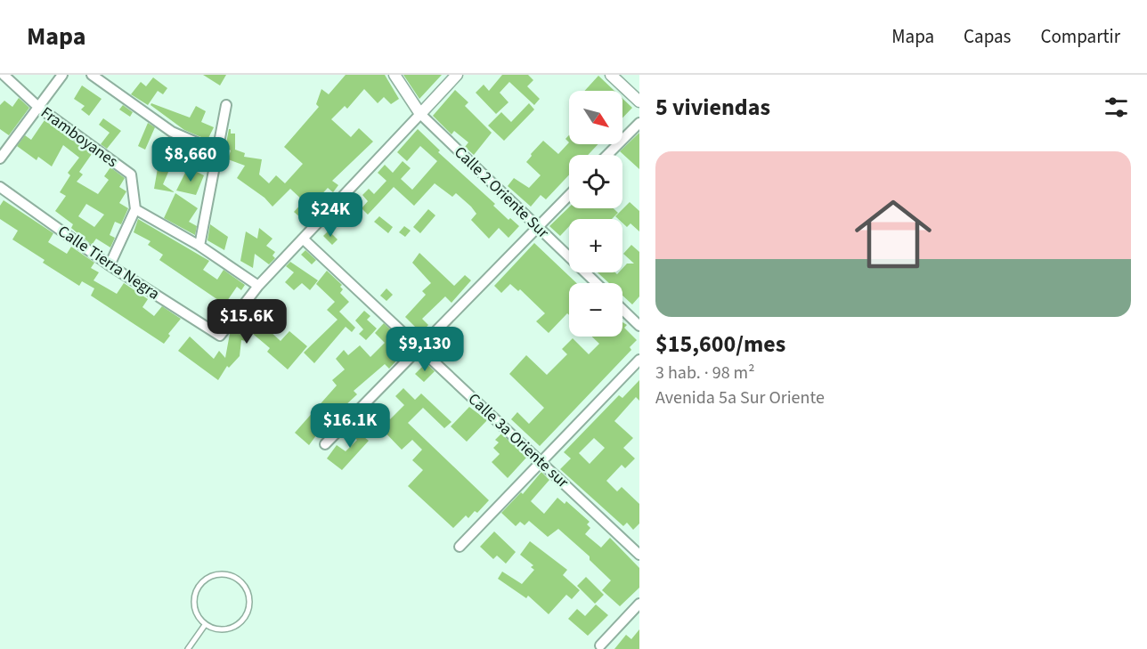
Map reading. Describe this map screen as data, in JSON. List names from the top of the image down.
{
  "streets": {
    "street": [
      "Framboyanes",
      "Calle 2 Oriente Sur",
      "Calle Tierra Negra",
      "Calle 3a Oriente sur"
    ]
  },
  "north": "bottom right",
  "page": {
    "header": "Mapa",
    "nav": ["Mapa", "Capas", "Compartir"],
    "heading": "5 viviendas",
    "map_buttons": ["+", "−"],
    "price": [
      "$8,660",
      "$24K",
      "$15.6K",
      "$9,130",
      "$16.1K"
    ],
    "list": [
      {
        "name": "$15,600/mes",
        "note": "3 hab. · 98 m² · Avenida 5a Sur Oriente"
      }
    ]
  }
}
